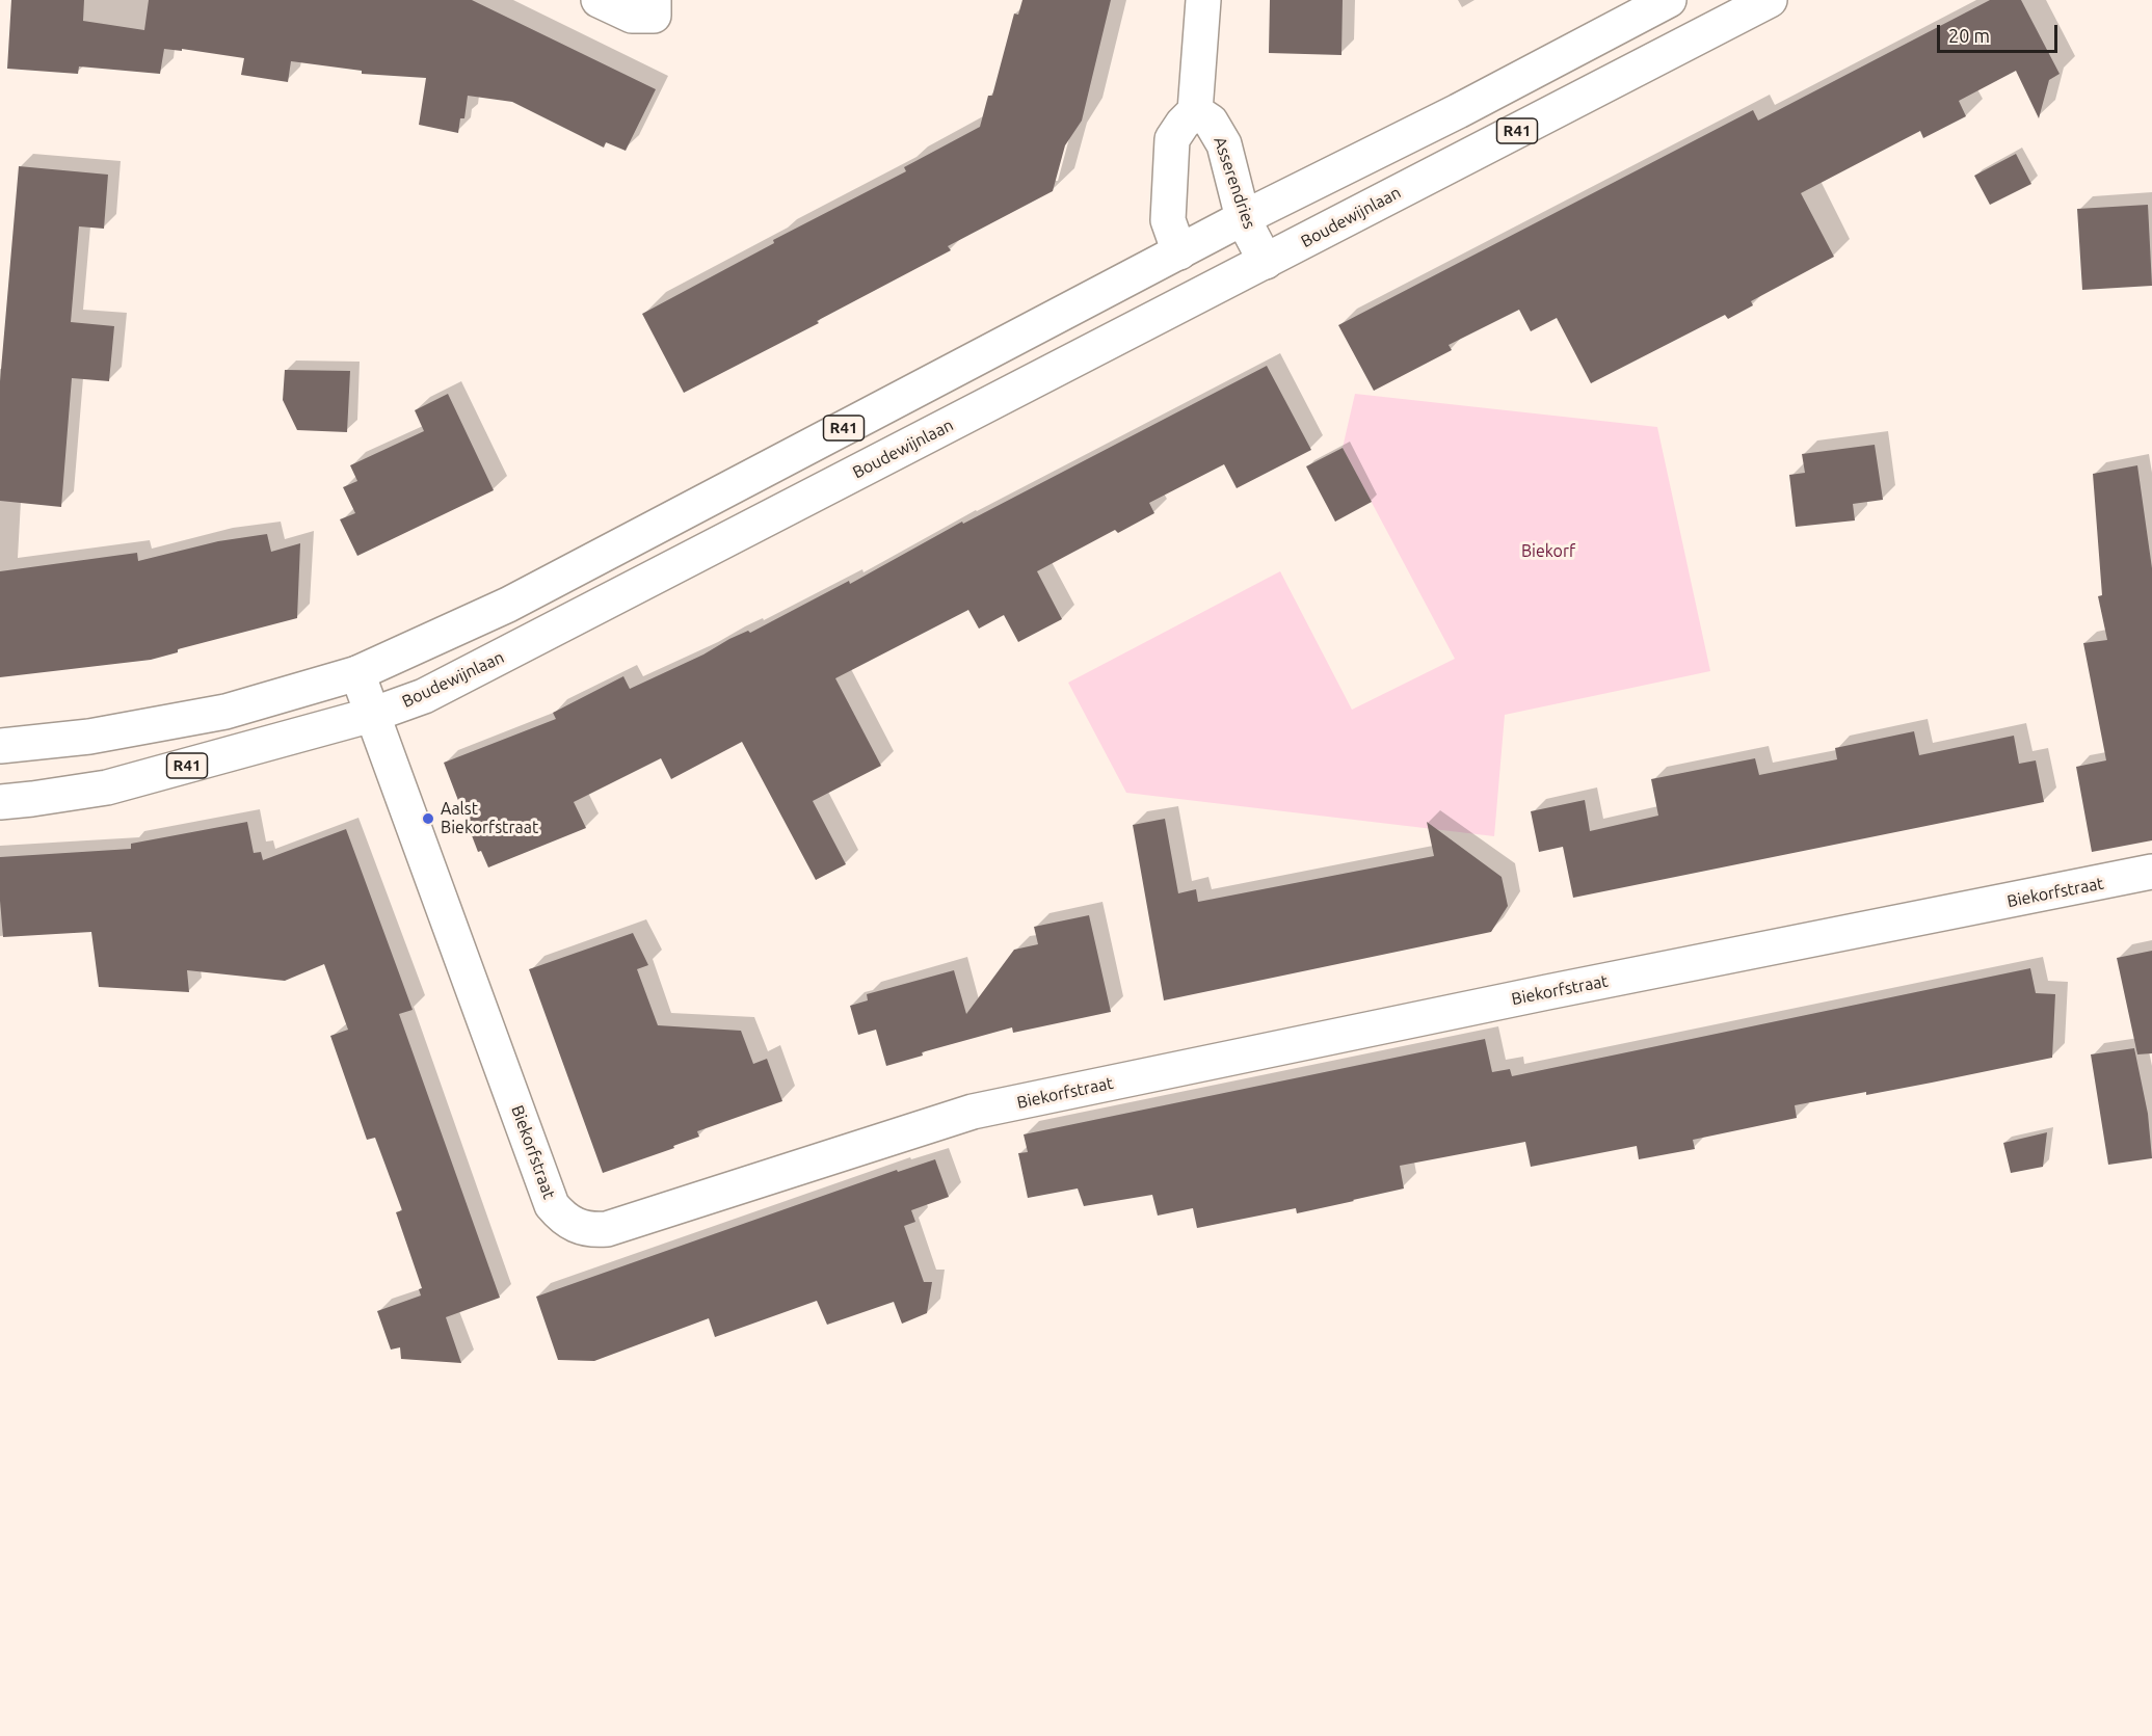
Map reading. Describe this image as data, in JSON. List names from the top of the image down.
{
  "streets": {
    "main road": [
      "R41",
      "Asserendries",
      "Boudewijnlaan",
      "Biekorfstraat"
    ]
  },
  "crossings": [
    ["R41", "Asserendries"],
    ["R41", "Biekorfstraat"],
    ["Asserendries", "Boudewijnlaan"],
    ["Boudewijnlaan", "Biekorfstraat"]
  ],
  "parks": ["Biekorf"],
  "places": ["Aalst Biekorfstraat"],
  "scale_bar": "20 m"
}
